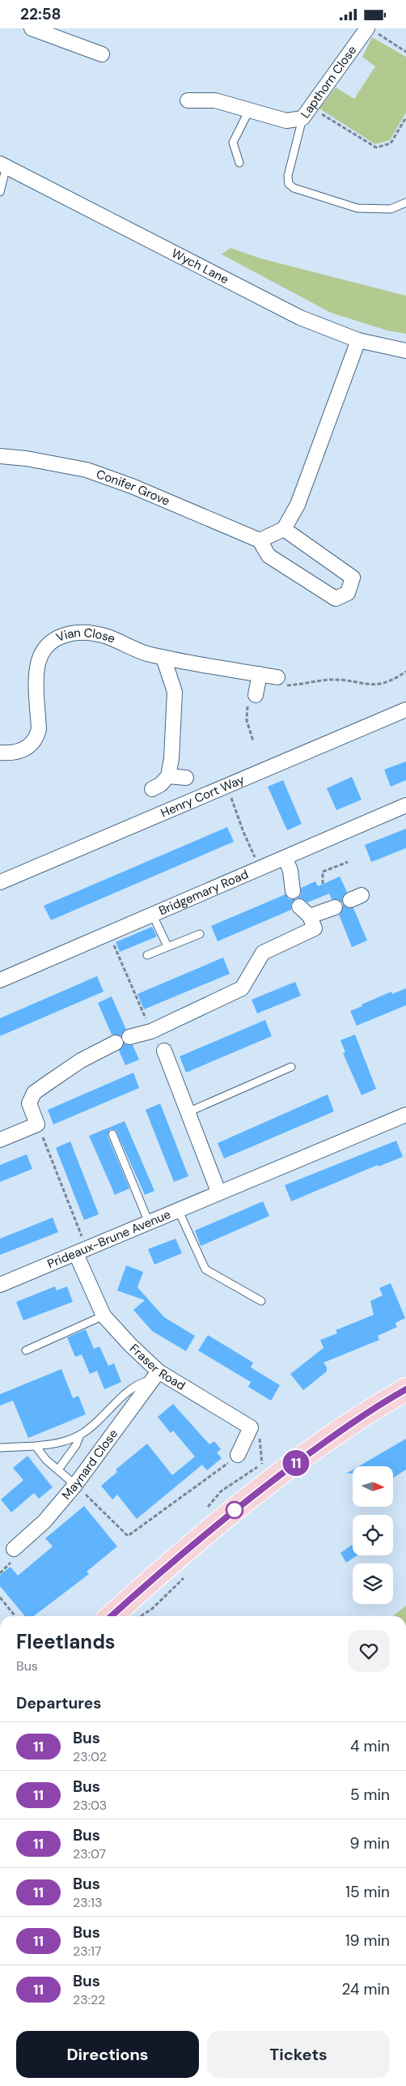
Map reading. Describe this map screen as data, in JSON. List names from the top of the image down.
{
  "streets": {
    "street": [
      "Lapthorn Close",
      "Wych Lane",
      "Conifer Grove",
      "Vian Close",
      "Henry Cort Way",
      "Bridgemary Road",
      "Prideaux-Brune Avenue",
      "Fraser Road",
      "Maynard Close"
    ]
  },
  "crossings": [
    ["Prideaux-Brune Avenue", "Fraser Road"],
    ["Fraser Road", "Maynard Close"]
  ],
  "lines": ["bus line 11"],
  "north": "right",
  "page": {
    "status": "22:58",
    "on_map": "11",
    "heading": [
      ["Fleetlands", "Bus"],
      "Departures"
    ],
    "list": [
      {
        "mark": "11",
        "name": "Bus",
        "note": "23:02",
        "value": "4 min"
      },
      {
        "mark": "11",
        "name": "Bus",
        "note": "23:03",
        "value": "5 min"
      },
      {
        "mark": "11",
        "name": "Bus",
        "note": "23:07",
        "value": "9 min"
      },
      {
        "mark": "11",
        "name": "Bus",
        "note": "23:13",
        "value": "15 min"
      },
      {
        "mark": "11",
        "name": "Bus",
        "note": "23:17",
        "value": "19 min"
      },
      {
        "mark": "11",
        "name": "Bus",
        "note": "23:22",
        "value": "24 min"
      }
    ],
    "buttons": ["Directions", "Tickets"]
  }
}
